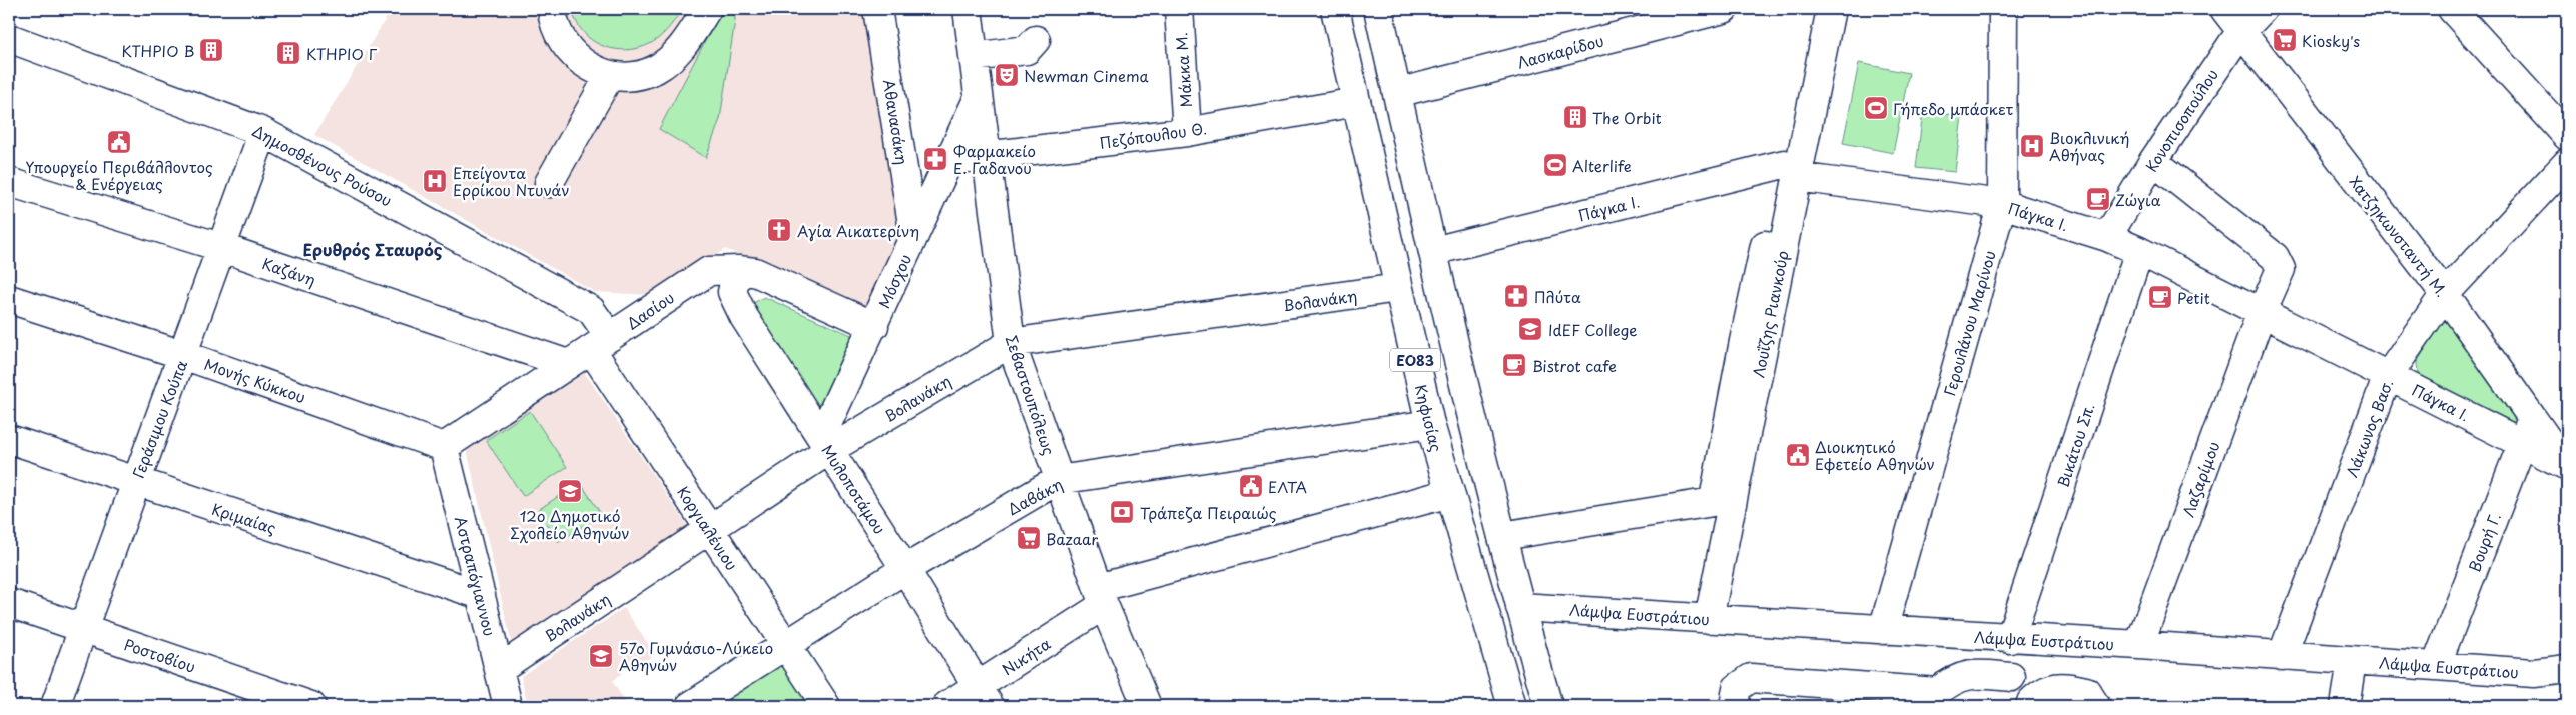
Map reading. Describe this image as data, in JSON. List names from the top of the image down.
{
  "streets": {
    "street": [
      "Λασκαρίδου",
      "Μάκκα Μ.",
      "Κονοπισοπούλου",
      "Αθανασάκη",
      "Πεζόπουλου Θ.",
      "Δημοσθένους Ρούσου",
      "Πάγκα Ι.",
      "Χατζηκωνσταντή Μ.",
      "Καζάνη",
      "Μόσχου",
      "Βολανάκη",
      "Δασίου",
      "Λουΐζης Ριανκούρ",
      "Γερουλάνου Μαρίνου",
      "ΕΟ83",
      "Μονής Κύκκου",
      "Σεβαστουπόλεως",
      "Κηφισίας",
      "Γεράσιμου Κούπα",
      "Λάκωνος Βασ.",
      "Βικάτου Σπ.",
      "Λαζαρίμου",
      "Μυλοποτάμου",
      "Δαβάκη",
      "Κριμαίας",
      "Κοργιαλένιου",
      "Βουρή Γ.",
      "Αστραπόγιαννου",
      "Λάμψα Ευστράτιου",
      "Ροστοβίου",
      "Νικήτα"
    ]
  },
  "crossings": [
    ["Λασκαρίδου", "ΕΟ83"],
    ["Μάκκα Μ.", "Πεζόπουλου Θ."],
    ["Κονοπισοπούλου", "Πάγκα Ι."],
    ["Κονοπισοπούλου", "Χατζηκωνσταντή Μ."],
    ["Αθανασάκη", "Μόσχου"],
    ["Πεζόπουλου Θ.", "Μόσχου"],
    ["Πεζόπουλου Θ.", "Σεβαστουπόλεως"],
    ["Πεζόπουλου Θ.", "Κηφισίας"],
    ["Δημοσθένους Ρούσου", "Δασίου"],
    ["Δημοσθένους Ρούσου", "Γεράσιμου Κούπα"],
    ["Δημοσθένους Ρούσου", "Κοργιαλένιου"],
    ["Πάγκα Ι.", "Χατζηκωνσταντή Μ."],
    ["Πάγκα Ι.", "Λουΐζης Ριανκούρ"],
    ["Πάγκα Ι.", "Γερουλάνου Μαρίνου"],
    ["Πάγκα Ι.", "ΕΟ83"],
    ["Πάγκα Ι.", "Λάκωνος Βασ."],
    ["Πάγκα Ι.", "Βικάτου Σπ."],
    ["Πάγκα Ι.", "Λαζαρίμου"],
    ["Πάγκα Ι.", "Βουρή Γ."],
    ["Χατζηκωνσταντή Μ.", "Λάκωνος Βασ."],
    ["Χατζηκωνσταντή Μ.", "Βουρή Γ."],
    ["Καζάνη", "Δασίου"],
    ["Καζάνη", "Γεράσιμου Κούπα"],
    ["Μόσχου", "Βολανάκη"],
    ["Μόσχου", "Δασίου"],
    ["Μόσχου", "Σεβαστουπόλεως"],
    ["Μόσχου", "Μυλοποτάμου"],
    ["Βολανάκη", "Σεβαστουπόλεως"],
    ["Βολανάκη", "Κηφισίας"],
    ["Βολανάκη", "Μυλοποτάμου"],
    ["Βολανάκη", "Κοργιαλένιου"],
    ["Βολανάκη", "Αστραπόγιαννου"],
    ["Δασίου", "Μονής Κύκκου"],
    ["Δασίου", "Μυλοποτάμου"],
    ["Δασίου", "Κοργιαλένιου"],
    ["Δασίου", "Αστραπόγιαννου"],
    ["Λουΐζης Ριανκούρ", "Λάμψα Ευστράτιου"],
    ["Γερουλάνου Μαρίνου", "Λάμψα Ευστράτιου"],
    ["ΕΟ83", "Λάμψα Ευστράτιου"],
    ["Μονής Κύκκου", "Γεράσιμου Κούπα"],
    ["Μονής Κύκκου", "Αστραπόγιαννου"],
    ["Σεβαστουπόλεως", "Δαβάκη"],
    ["Σεβαστουπόλεως", "Νικήτα"],
    ["Κηφισίας", "Δαβάκη"],
    ["Κηφισίας", "Νικήτα"],
    ["Γεράσιμου Κούπα", "Κριμαίας"],
    ["Γεράσιμου Κούπα", "Ροστοβίου"],
    ["Λάκωνος Βασ.", "Λάμψα Ευστράτιου"],
    ["Βικάτου Σπ.", "Λάμψα Ευστράτιου"],
    ["Λαζαρίμου", "Λάμψα Ευστράτιου"],
    ["Μυλοποτάμου", "Δαβάκη"],
    ["Μυλοποτάμου", "Νικήτα"],
    ["Δαβάκη", "Κοργιαλένιου"],
    ["Κριμαίας", "Αστραπόγιαννου"],
    ["Βουρή Γ.", "Λάμψα Ευστράτιου"]
  ],
  "districts": ["Ερυθρός Σταυρός"],
  "places": {
    "supermarket": ["Kiosky's", "Bazaar"],
    "building": ["ΚΤΗΡΙΟ Β", "ΚΤΗΡΙΟ Γ", "The Orbit"],
    "theatre": ["Newman Cinema"],
    "sports": ["Γήπεδο μπάσκετ", "Alterlife"],
    "public building": ["Υπουργείο Περιβάλλοντος & Ενέργειας", "Διοικητικό Εφετείο Αθηνών", "ΕΛΤΑ"],
    "hospital": ["Βιοκλινική Αθήνας", "Επείγοντα Ερρίκου Ντυνάν"],
    "pharmacy": ["Φαρμακείο Ε. Γαδανου", "Πλύτα"],
    "cafe": ["Ζώγια", "Petit", "Bistrot cafe"],
    "church": ["Αγία Αικατερίνη"],
    "school or university": ["IdEF College", "12ο Δημοτικό Σχολείο Αθηνών", "57ο Γυμνάσιο-Λύκειο Αθηνών"],
    "bank": ["Τράπεζα Πειραιώς"]
  }
}
